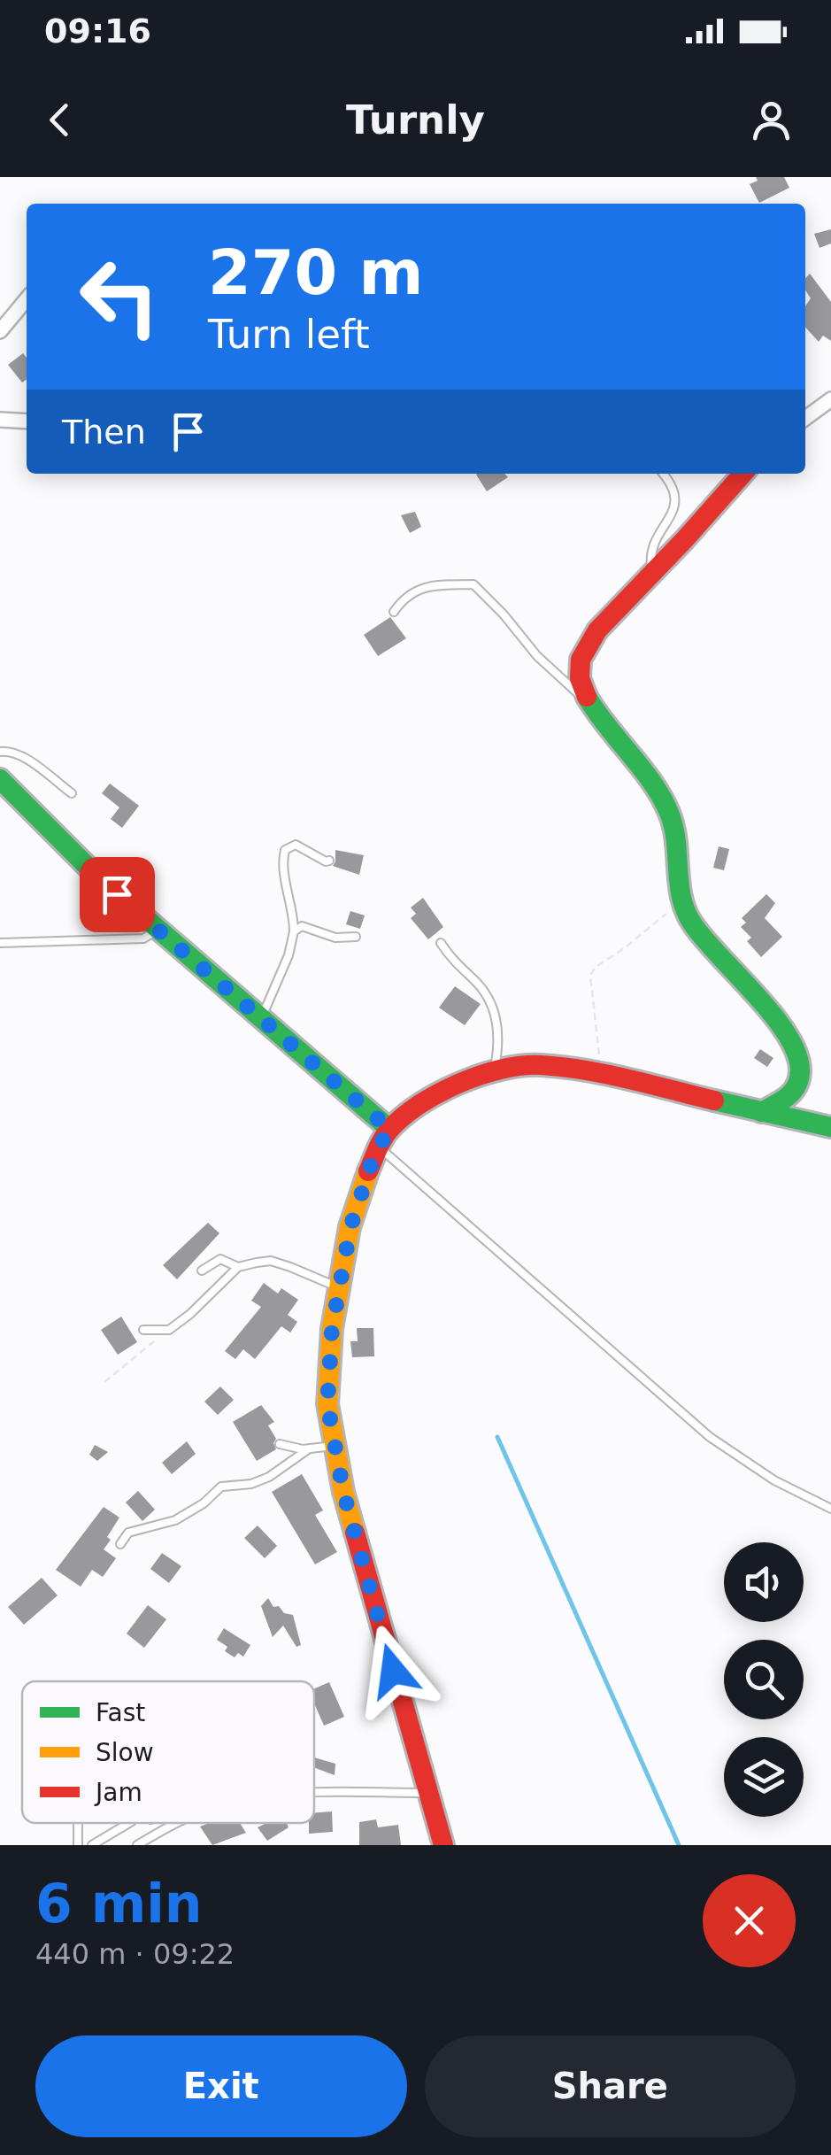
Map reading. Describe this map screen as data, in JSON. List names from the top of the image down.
{
  "legend": ["Fast", "Slow", "Jam"],
  "page": {
    "status": "09:16",
    "header": "Turnly",
    "turn": ["270 m", "Turn left"],
    "then": "Then",
    "heading": ["6 min", "440 m · 09:22"],
    "buttons": ["Exit", "Share"]
  }
}
